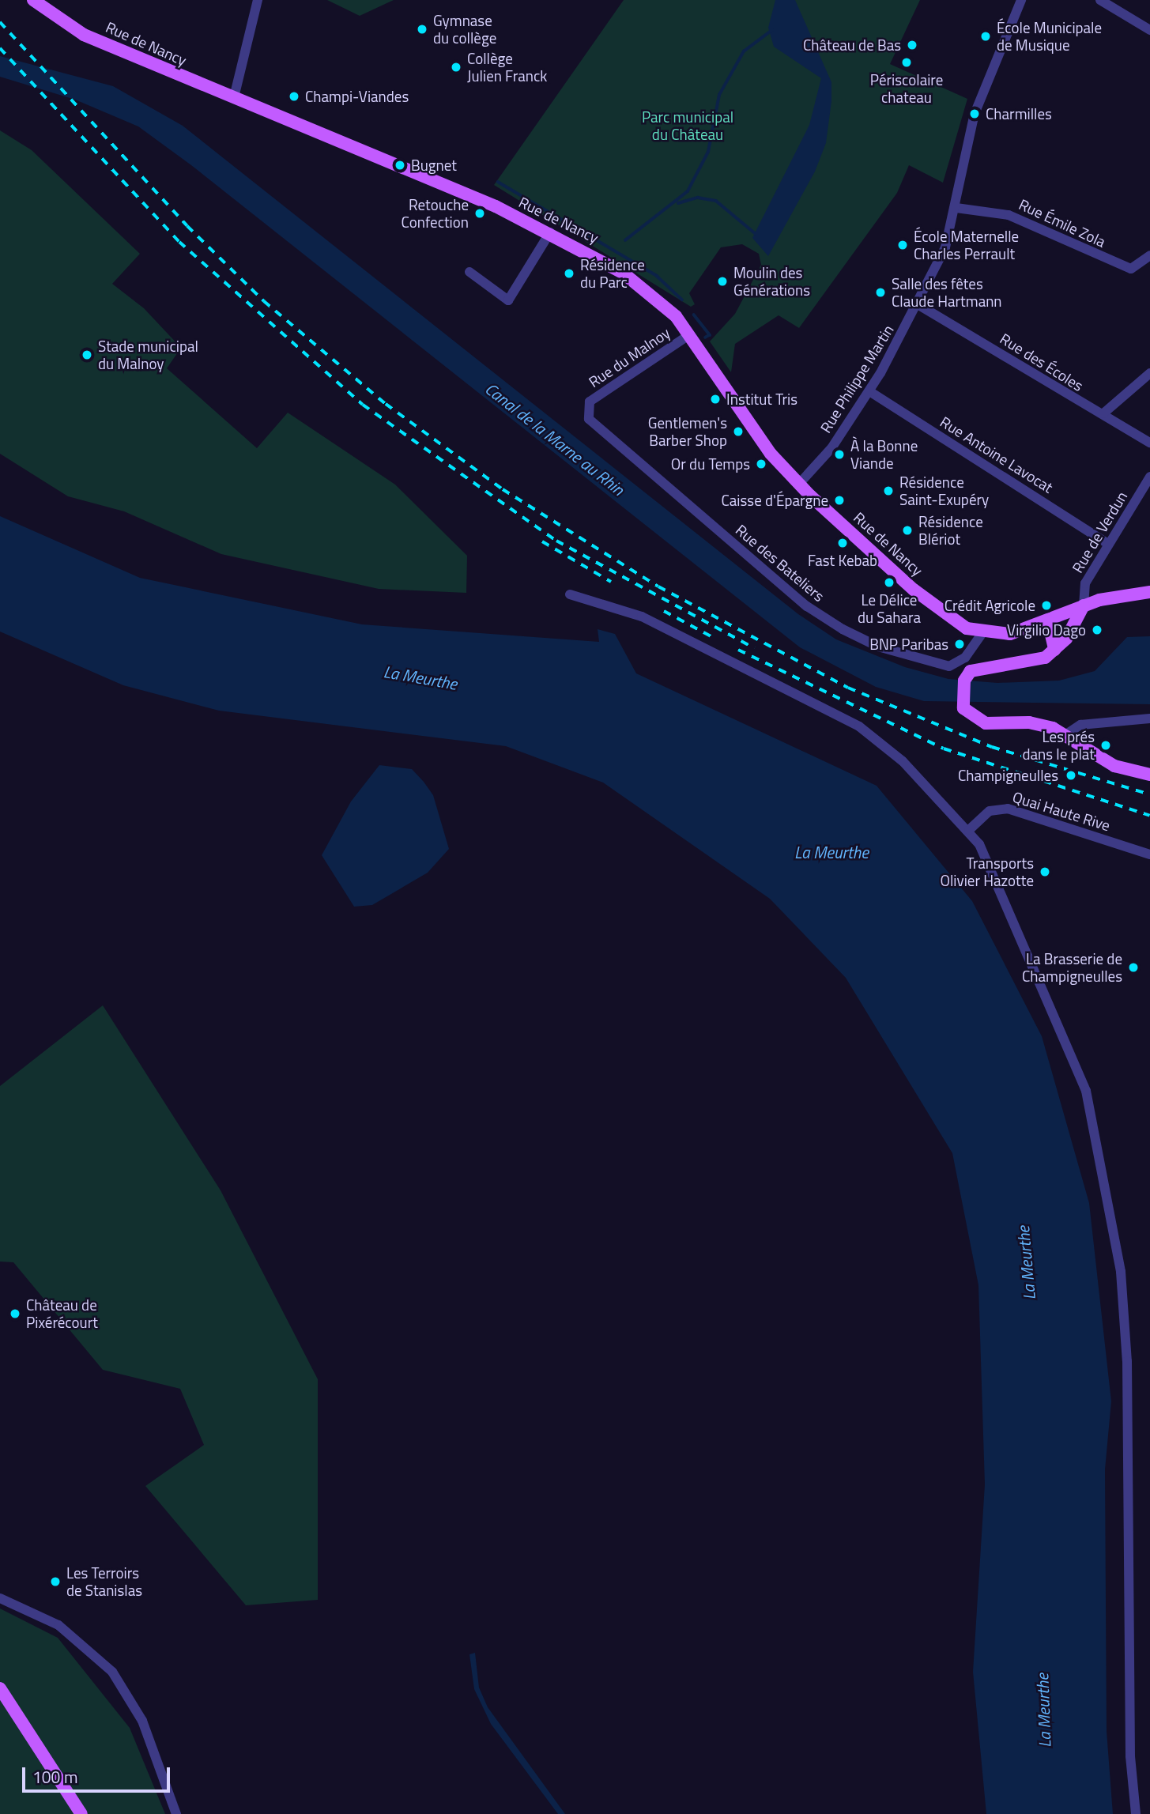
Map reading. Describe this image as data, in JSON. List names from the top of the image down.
{
  "streets": {
    "main road": ["Rue de Nancy"],
    "street": [
      "Rue Émile Zola",
      "Rue du Malnoy",
      "Rue des Écoles",
      "Rue Philippe Martin",
      "Rue Antoine Lavocat",
      "Rue de Verdun",
      "Rue des Bateliers",
      "Quai Haute Rive"
    ]
  },
  "crossings": [
    ["Rue de Nancy", "Rue du Malnoy"],
    ["Rue de Nancy", "Rue Philippe Martin"],
    ["Rue de Nancy", "Rue des Bateliers"],
    ["Rue Émile Zola", "Rue Philippe Martin"],
    ["Rue du Malnoy", "Rue des Bateliers"],
    ["Rue des Écoles", "Rue Philippe Martin"],
    ["Rue Philippe Martin", "Rue Antoine Lavocat"],
    ["Rue Antoine Lavocat", "Rue de Verdun"]
  ],
  "water": ["Canal de la Marne au Rhin", "La Meurthe"],
  "parks": ["Parc municipal du Château"],
  "places": [
    "Gymnase du collège",
    "École Municipale de Musique",
    "Château de Bas",
    "Périscolaire chateau",
    "Collège Julien Franck",
    "Champi-Viandes",
    "Charmilles",
    "Bugnet",
    "Retouche Confection",
    "École Maternelle Charles Perrault",
    "Résidence du Parc",
    "Moulin des Générations",
    "Salle des fêtes Claude Hartmann",
    "Stade municipal du Malnoy",
    "Institut Tris",
    "Gentlemen's Barber Shop",
    "À la Bonne Viande",
    "Or du Temps",
    "Résidence Saint-Exupéry",
    "Caisse d'Épargne",
    "Résidence Blériot",
    "Fast Kebab",
    "Le Délice du Sahara",
    "Crédit Agricole",
    "Virgilio Dago",
    "BNP Paribas",
    "Les prés dans le plat",
    "Champigneulles",
    "Transports Olivier Hazotte",
    "La Brasserie de Champigneulles",
    "Château de Pixérécourt",
    "Les Terroirs de Stanislas"
  ],
  "scale_bar": "100 m"
}
